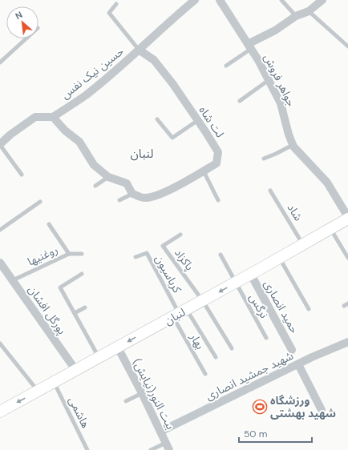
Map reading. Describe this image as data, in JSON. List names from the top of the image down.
{
  "streets": {
    "main road": ["لنبان"],
    "street": [
      "حسین نیک نفس",
      "جواهر فروش",
      "لت شاه",
      "حمید انصاری",
      "پورگل افشان",
      "شهید جمشید انصاری",
      "بیت النور(نیایش)"
    ],
    "lane": [
      "شاد",
      "روغنیها",
      "پاکزاد",
      "کرباسیون",
      "نرگس",
      "بهار",
      "هاشمی"
    ]
  },
  "crossings": [
    ["حسین نیک نفس", "لت شاه"],
    ["جواهر فروش", "لنبان"],
    ["شاد", "لنبان"],
    ["روغنیها", "پورگل افشان"],
    ["پاکزاد", "لنبان"],
    ["کرباسیون", "لنبان"],
    ["کرباسیون", "بهار"],
    ["نرگس", "لنبان"],
    ["حمید انصاری", "لنبان"],
    ["پورگل افشان", "لنبان"],
    ["لنبان", "بهار"],
    ["لنبان", "بیت النور(نیایش)"],
    ["لنبان", "هاشمی"],
    ["شهید جمشید انصاری", "بیت النور(نیایش)"]
  ],
  "one_way": ["لنبان"],
  "districts": ["لنبان"],
  "places": {
    "sports": ["ورزشگاه شهید بهشتی"]
  },
  "scale_bar": "50 m",
  "north": "top left"
}
